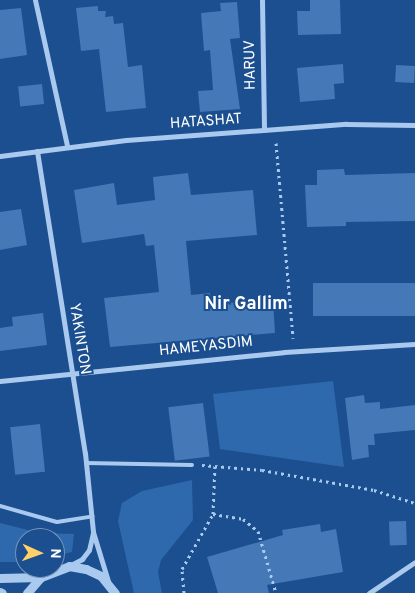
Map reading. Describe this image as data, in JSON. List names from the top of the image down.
{
  "streets": {
    "street": [
      "HARUV",
      "HATASHAT",
      "YAKINTON",
      "HAMEYASDIM"
    ]
  },
  "crossings": [
    ["HARUV", "HATASHAT"],
    ["HATASHAT", "YAKINTON"],
    ["YAKINTON", "HAMEYASDIM"]
  ],
  "districts": ["Nir Gallim"],
  "north": "right"
}
